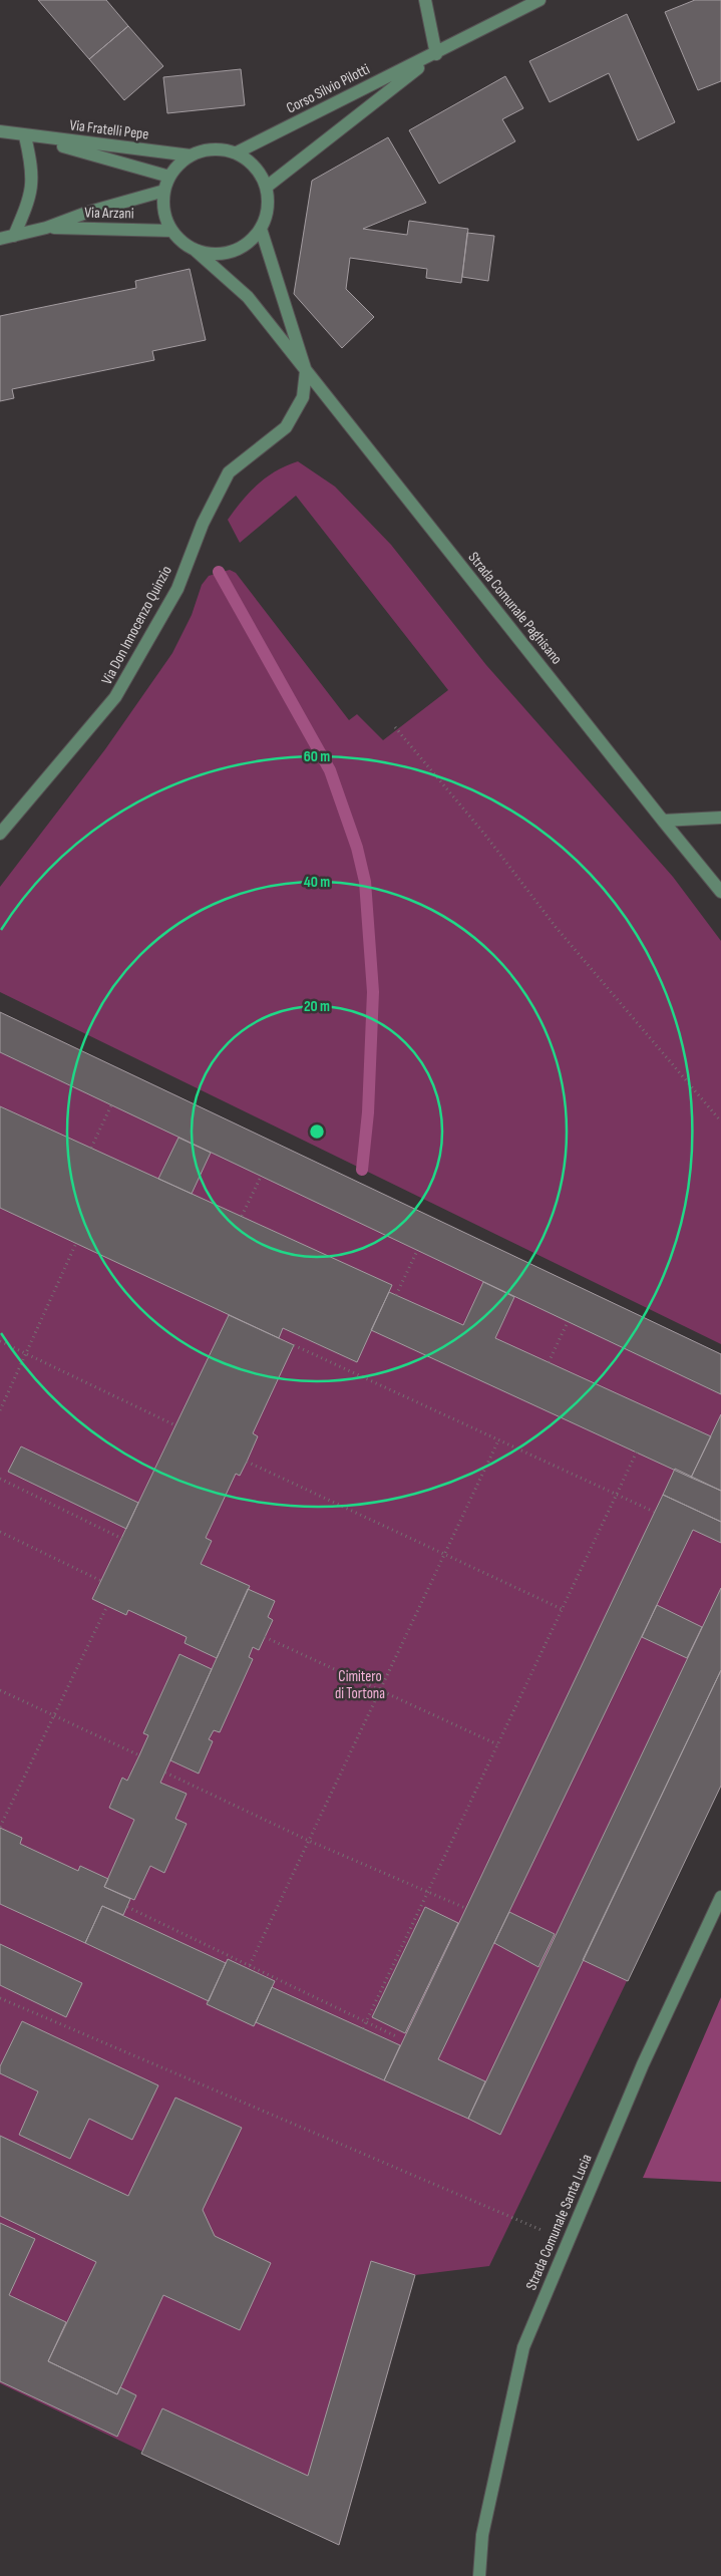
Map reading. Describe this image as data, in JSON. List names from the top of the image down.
{
  "streets": {
    "street": [
      "Corso Silvio Pilotti",
      "Via Fratelli Pepe",
      "Via Arzani",
      "Strada Comunale Paghisano",
      "Via Don Innocenzo Quinzio",
      "Strada Comunale Santa Lucia"
    ]
  },
  "crossings": [
    ["Corso Silvio Pilotti", "Via Fratelli Pepe"],
    ["Corso Silvio Pilotti", "Via Arzani"],
    ["Corso Silvio Pilotti", "Strada Comunale Paghisano"],
    ["Via Fratelli Pepe", "Via Arzani"],
    ["Via Fratelli Pepe", "Strada Comunale Paghisano"],
    ["Via Arzani", "Strada Comunale Paghisano"],
    ["Strada Comunale Paghisano", "Via Don Innocenzo Quinzio"]
  ],
  "parks": ["Cimitero di Tortona"],
  "rings": ["60 m", "40 m", "20 m"]
}
